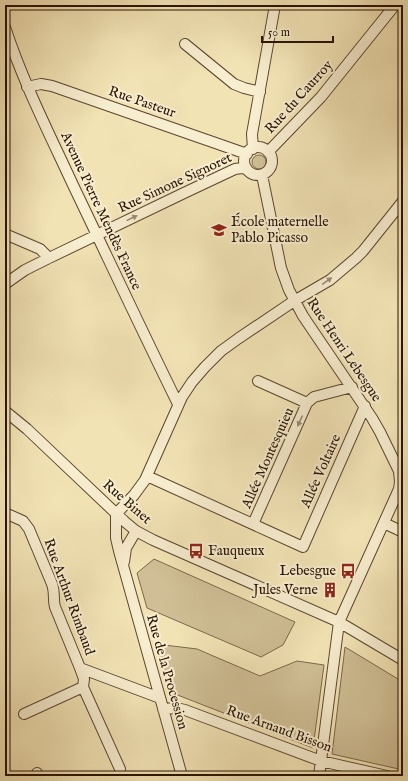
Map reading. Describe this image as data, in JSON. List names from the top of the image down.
{
  "streets": {
    "street": [
      "Rue du Caurroy",
      "Rue Pasteur",
      "Rue Simone Signoret",
      "Avenue Pierre Mendès France",
      "Rue Henri Lebesgue",
      "Allée Montesquieu",
      "Allée Voltaire",
      "Rue Binet",
      "Rue Arthur Rimbaud",
      "Rue de la Procession",
      "Rue Arnaud Bisson"
    ]
  },
  "crossings": [
    ["Rue du Caurroy", "Rue Pasteur"],
    ["Rue du Caurroy", "Rue Simone Signoret"],
    ["Rue du Caurroy", "Rue Henri Lebesgue"],
    ["Rue Pasteur", "Rue Simone Signoret"],
    ["Rue Pasteur", "Avenue Pierre Mendès France"],
    ["Rue Pasteur", "Rue Henri Lebesgue"],
    ["Rue Simone Signoret", "Avenue Pierre Mendès France"],
    ["Rue Simone Signoret", "Rue Henri Lebesgue"],
    ["Rue Henri Lebesgue", "Allée Montesquieu"],
    ["Rue Henri Lebesgue", "Allée Voltaire"],
    ["Rue Henri Lebesgue", "Rue Binet"],
    ["Rue Henri Lebesgue", "Rue Arnaud Bisson"],
    ["Allée Montesquieu", "Allée Voltaire"],
    ["Rue Binet", "Rue de la Procession"],
    ["Rue Arthur Rimbaud", "Rue de la Procession"],
    ["Rue de la Procession", "Rue Arnaud Bisson"]
  ],
  "one_way": ["Rue Simone Signoret", "Allée Montesquieu"],
  "places": {
    "school or university": ["École maternelle Pablo Picasso"],
    "bus stop": ["Fauqueux", "Lebesgue"],
    "building": ["Jules Verne"]
  },
  "scale_bar": "50 m"
}
